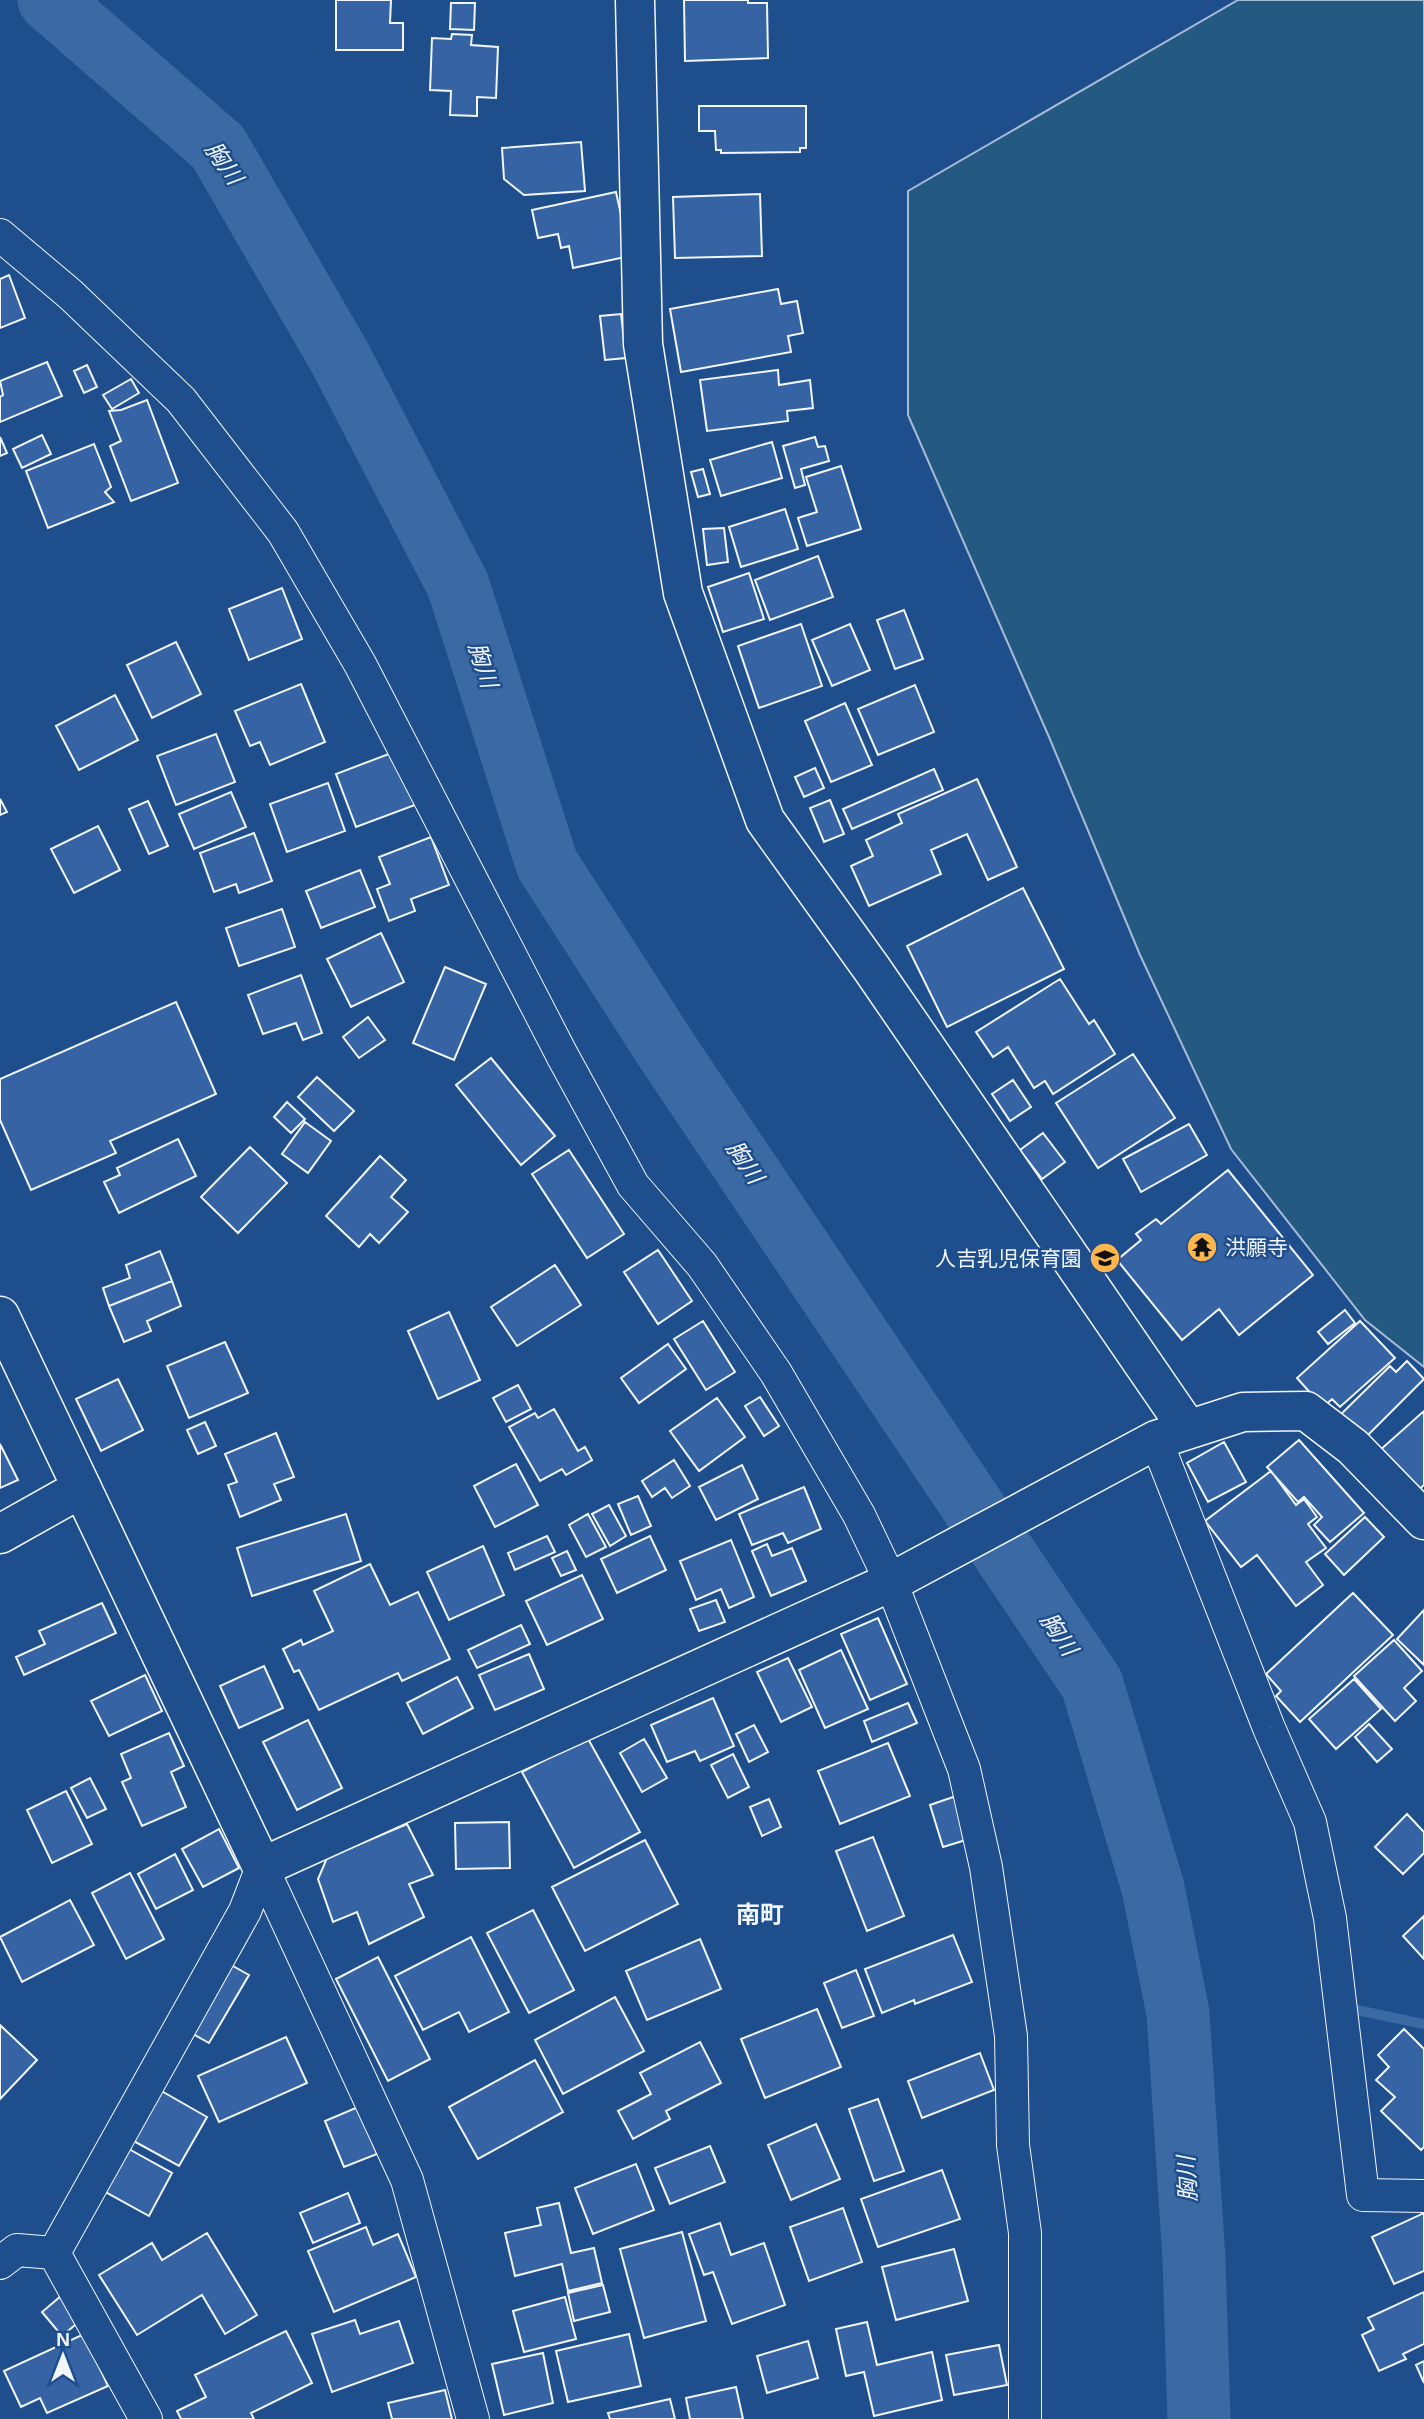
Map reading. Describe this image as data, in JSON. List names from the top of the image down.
{
  "districts": ["南町"],
  "water": ["胸川"],
  "places": {
    "temple": ["洪願寺"],
    "school or university": ["人吉乳児保育園"]
  },
  "north": "top"
}
